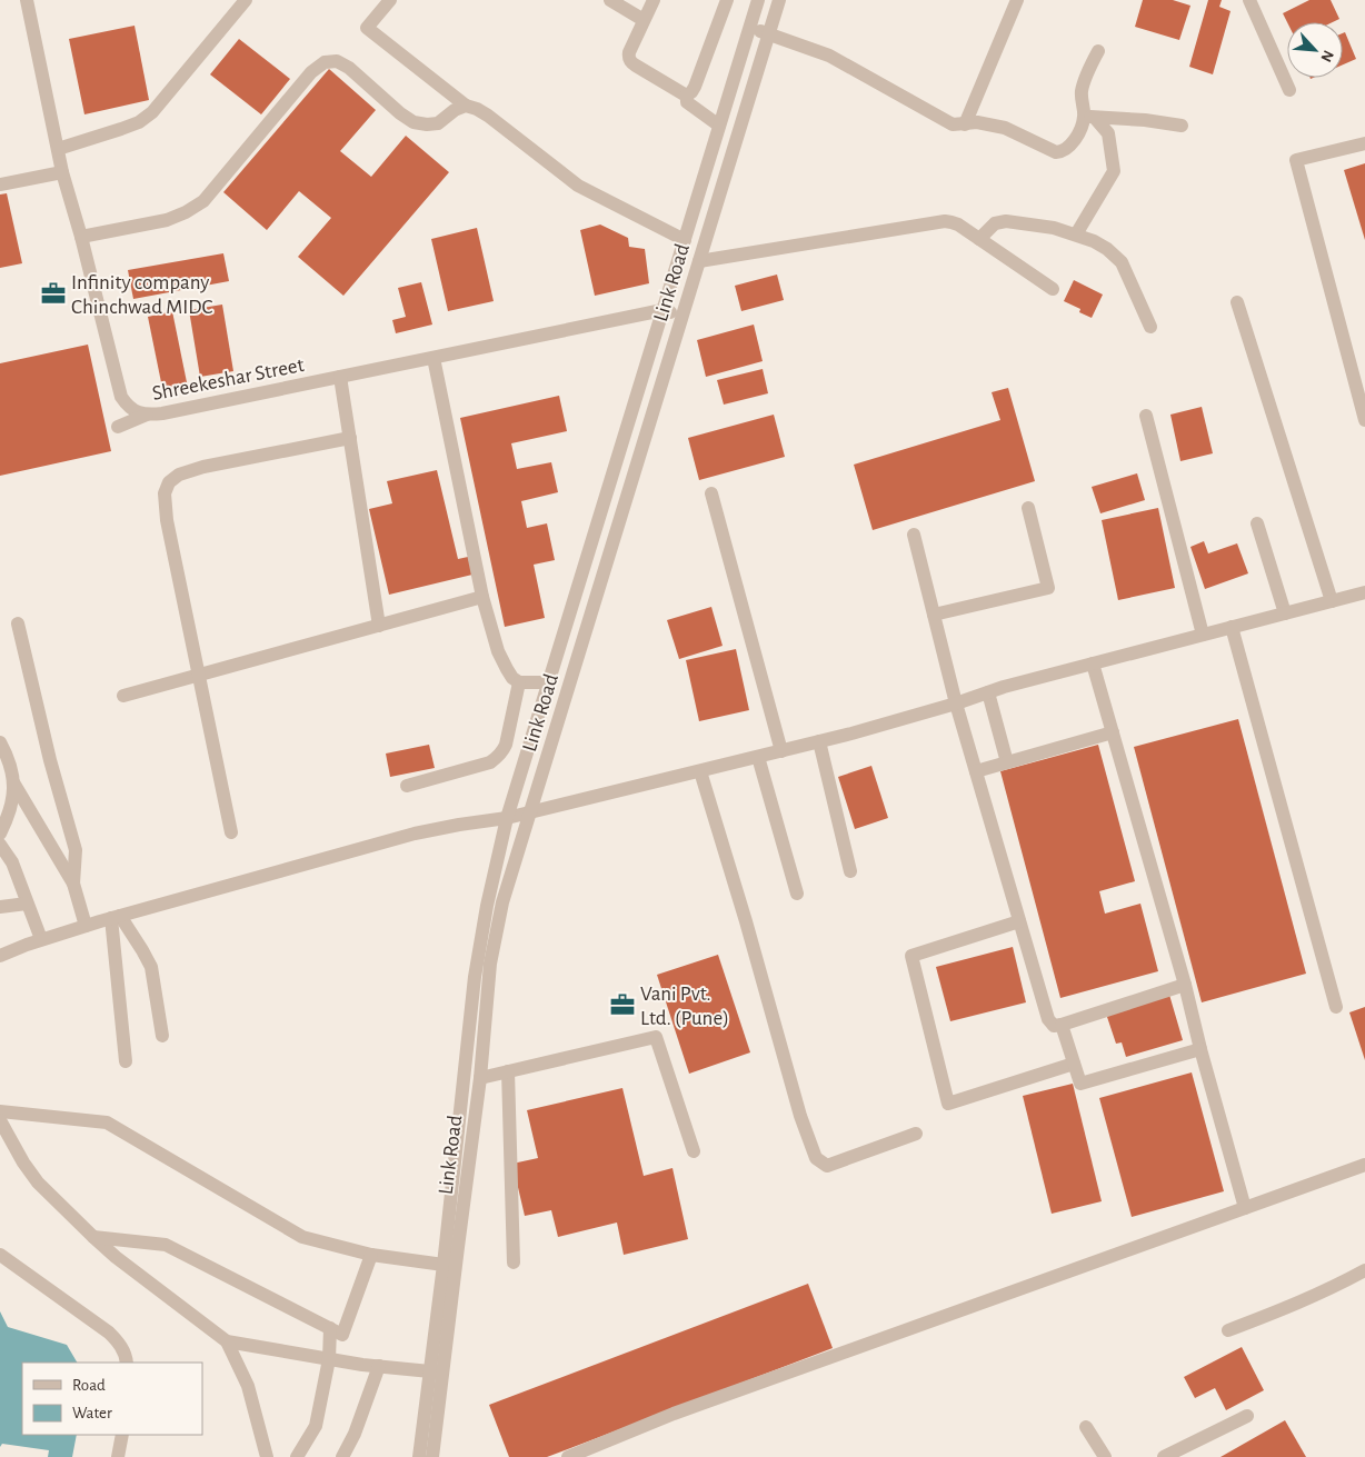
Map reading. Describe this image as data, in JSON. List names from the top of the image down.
{
  "streets": {
    "street": ["Link Road", "Shreekeshar Street"]
  },
  "crossings": [
    ["Link Road", "Shreekeshar Street"]
  ],
  "places": {
    "office": ["Infinity company Chinchwad MIDC", "Vani Pvt. Ltd. (Pune)"]
  },
  "legend": ["Road", "Water"],
  "north": "bottom right"
}
